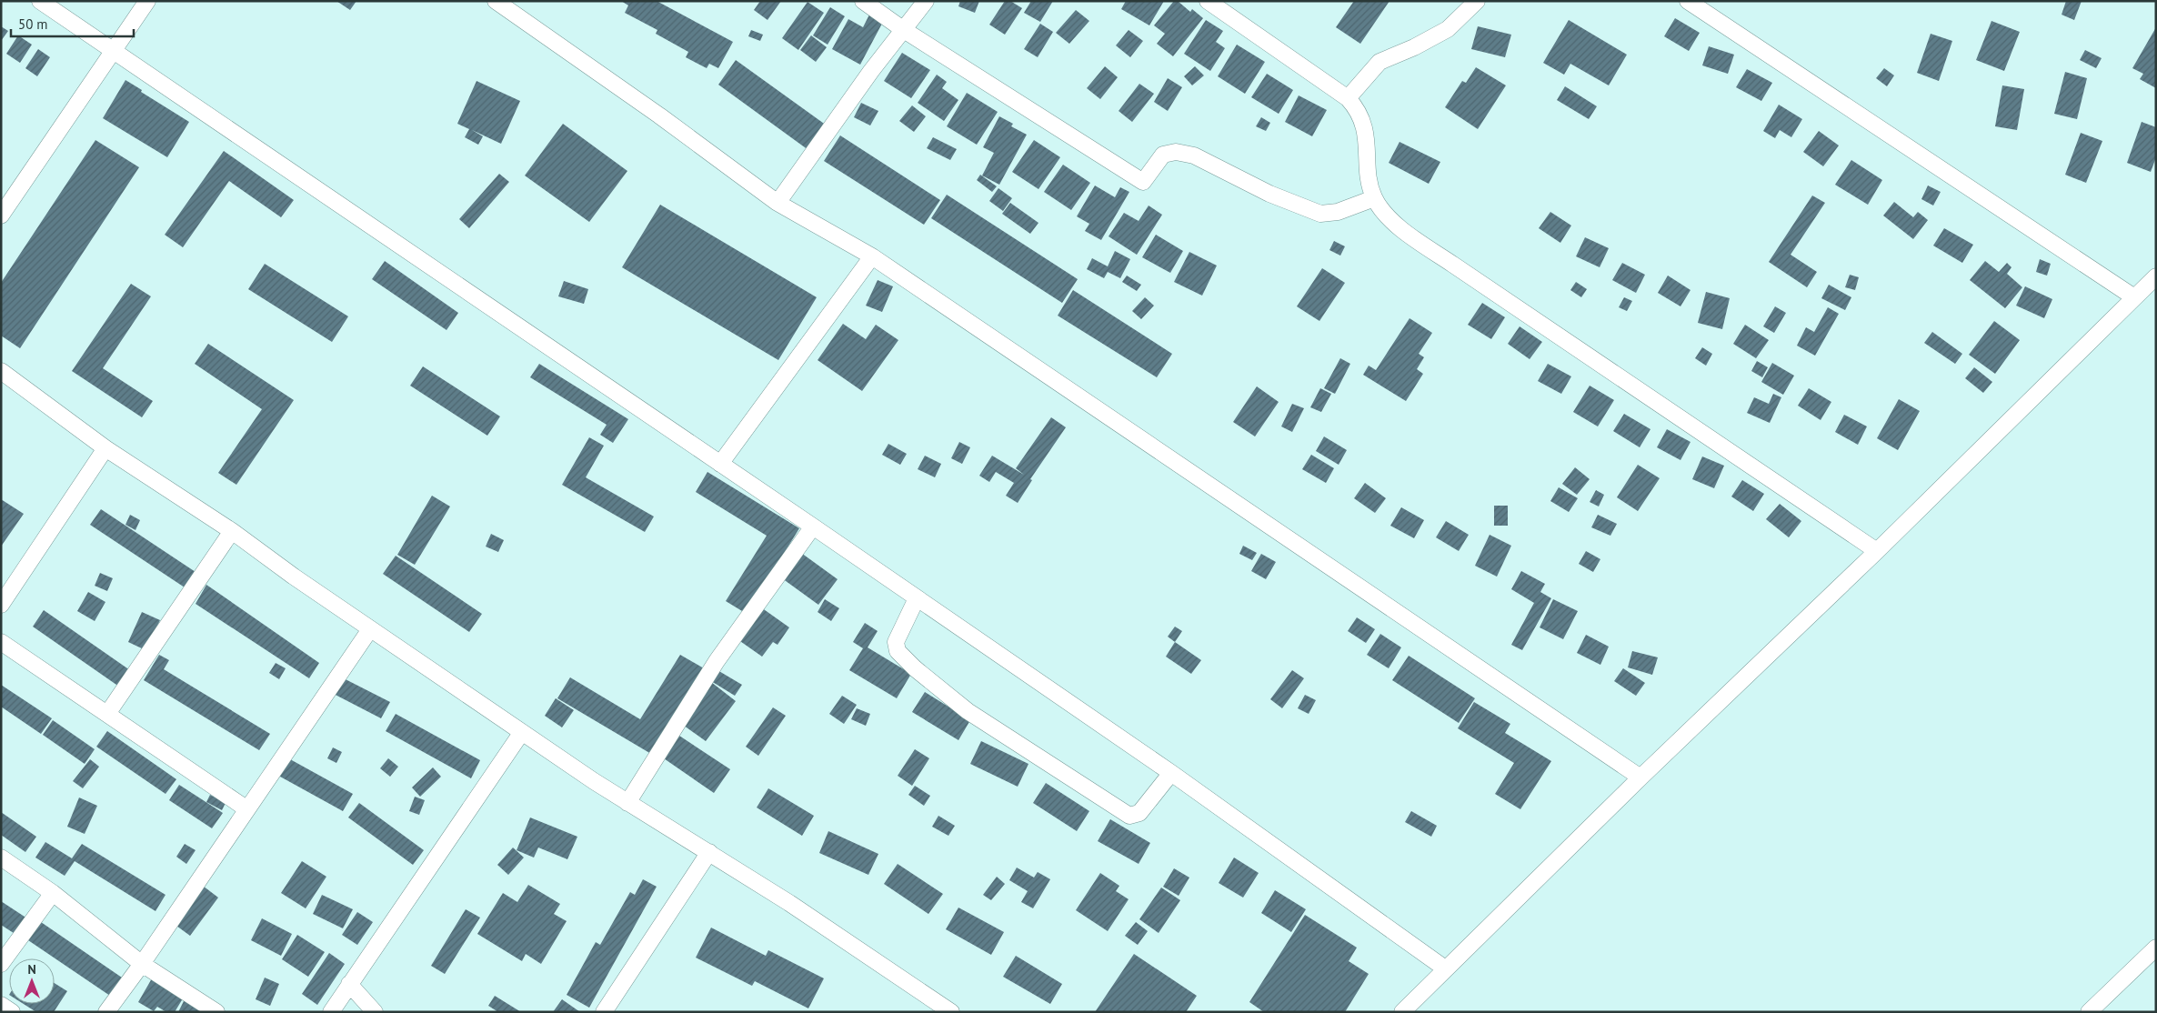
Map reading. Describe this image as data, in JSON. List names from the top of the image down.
{
  "scale_bar": "50 m",
  "north": "top"
}
